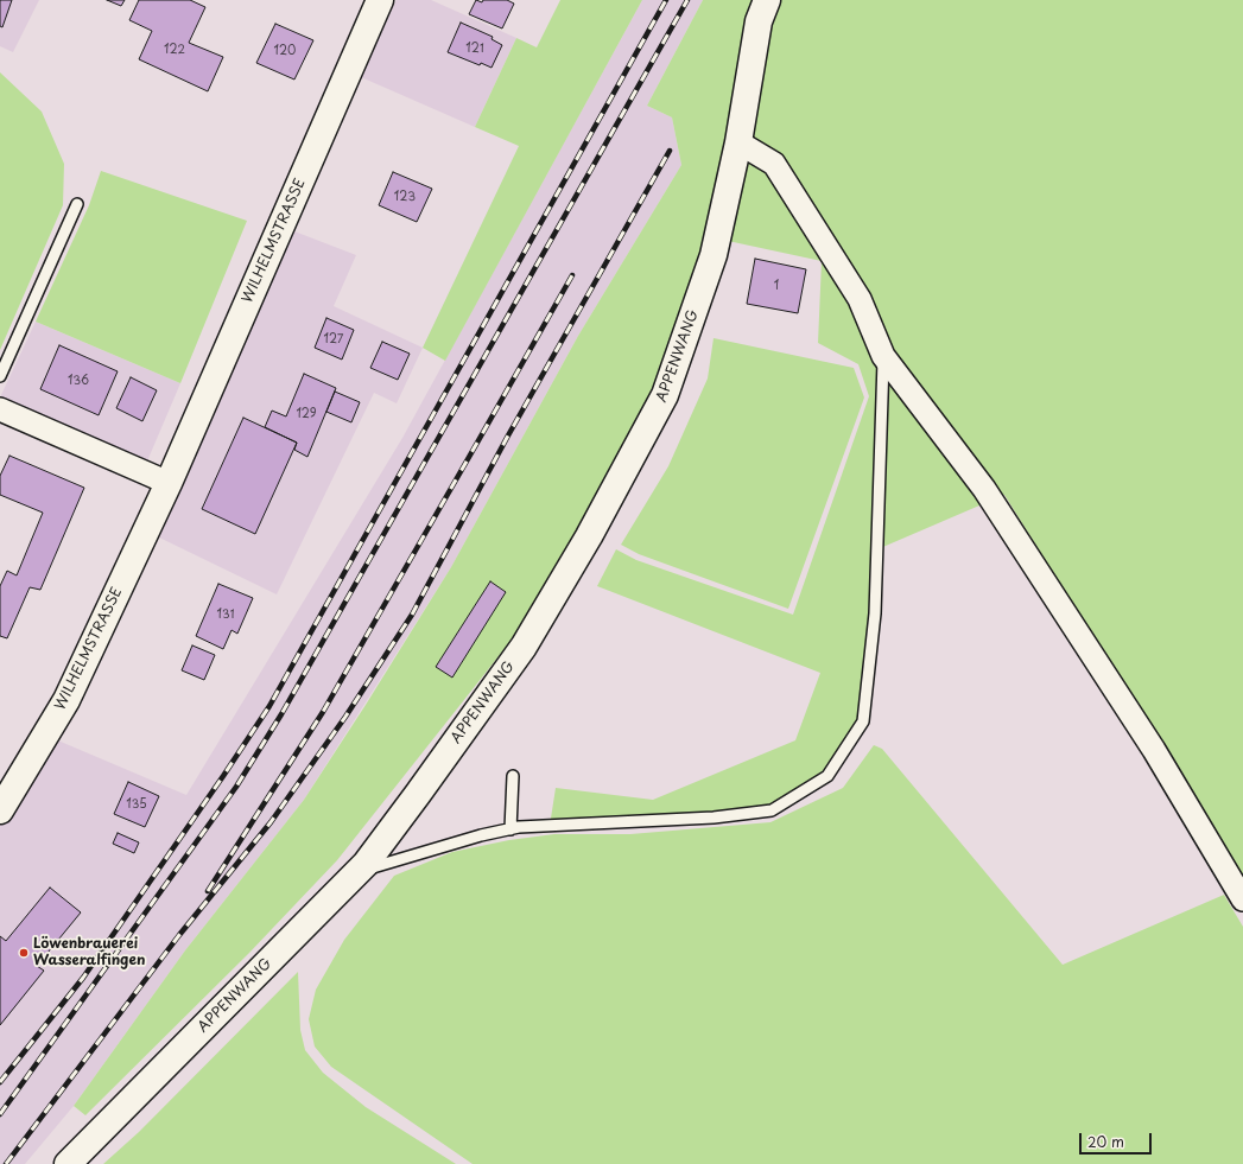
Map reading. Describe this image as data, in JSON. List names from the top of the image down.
{
  "streets": {
    "street": ["WILHELMSTRASSE", "APPENWANG"]
  },
  "places": ["Löwenbrauerei Wasseralfingen"],
  "house_numbers": [
    "121",
    "122",
    "120",
    "123",
    "1",
    "127",
    "136",
    "129",
    "131",
    "135"
  ],
  "scale_bar": "20 m"
}
